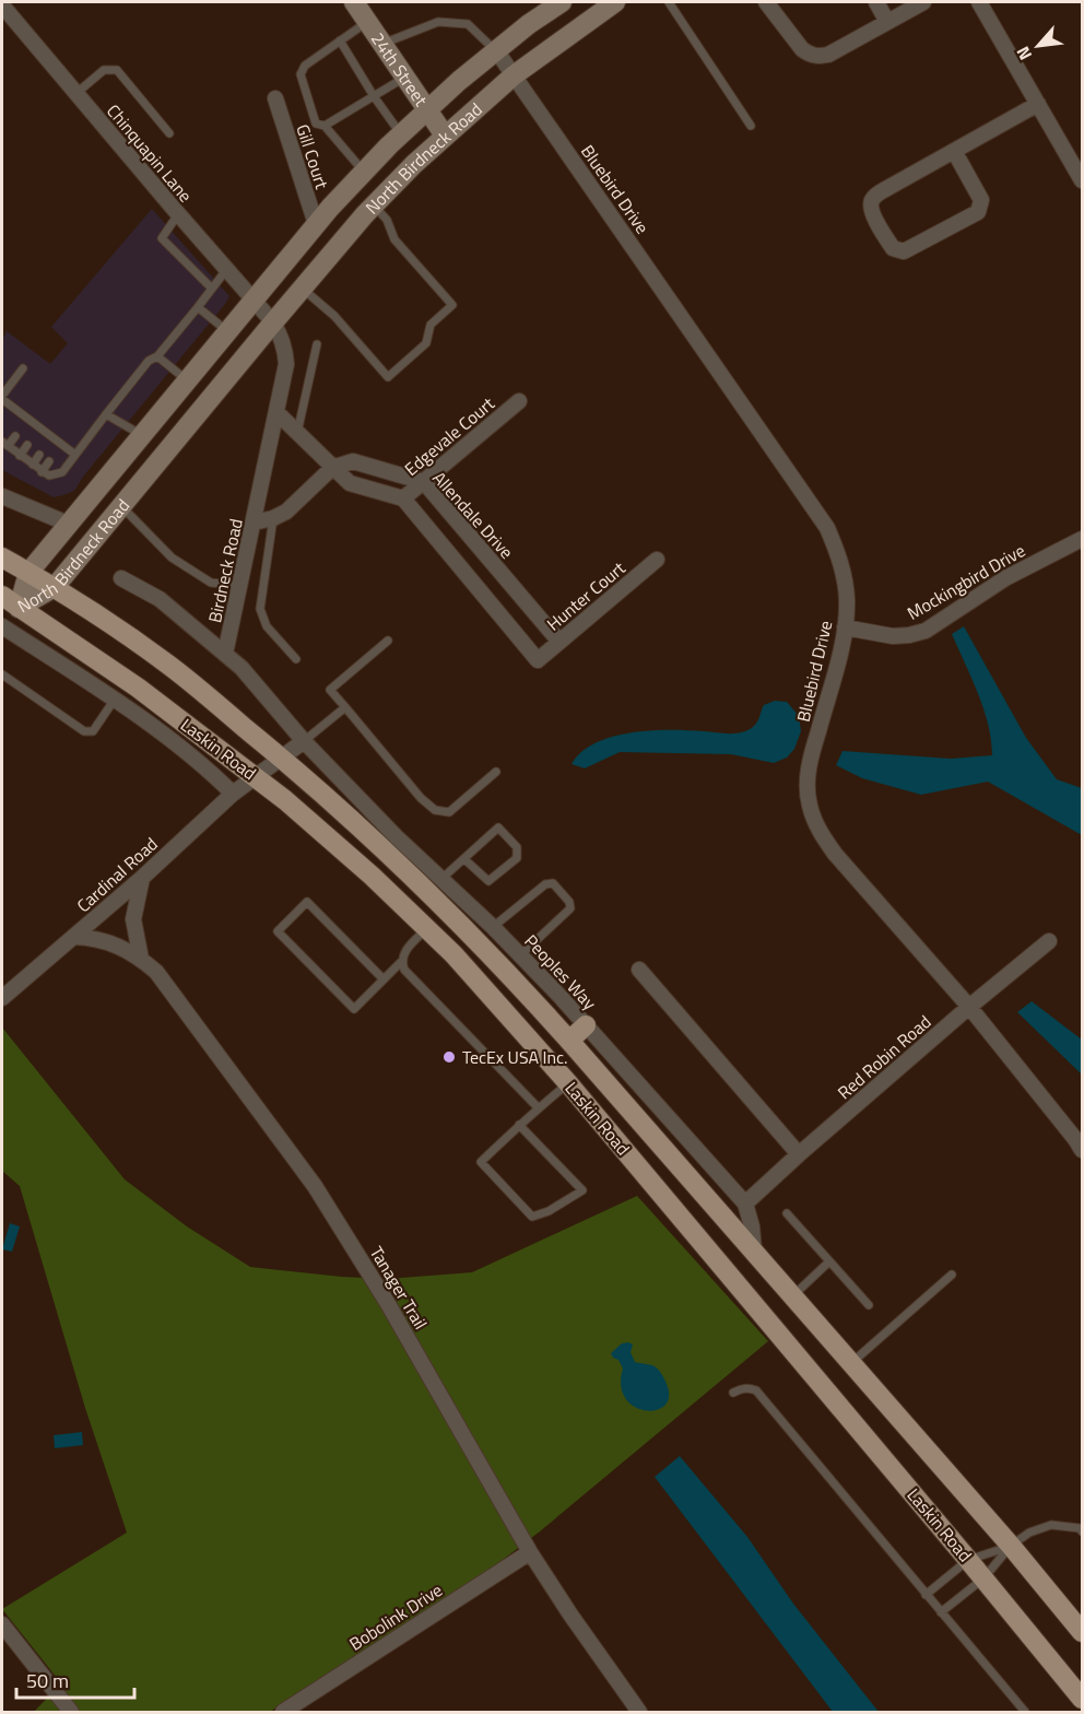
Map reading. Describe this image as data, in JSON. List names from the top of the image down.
{
  "streets": {
    "main road": ["24th Street", "North Birdneck Road", "Laskin Road"],
    "street": [
      "Chinquapin Lane",
      "Gill Court",
      "Bluebird Drive",
      "Edgevale Court",
      "Allendale Drive",
      "Birdneck Road",
      "Mockingbird Drive",
      "Hunter Court",
      "Cardinal Road",
      "Peoples Way",
      "Red Robin Road",
      "Tanager Trail",
      "Bobolink Drive"
    ]
  },
  "crossings": [
    ["24th Street", "North Birdneck Road"],
    ["Chinquapin Lane", "North Birdneck Road"],
    ["Chinquapin Lane", "Birdneck Road"],
    ["Gill Court", "North Birdneck Road"],
    ["North Birdneck Road", "Bluebird Drive"],
    ["North Birdneck Road", "Birdneck Road"],
    ["North Birdneck Road", "Laskin Road"],
    ["Bluebird Drive", "Mockingbird Drive"],
    ["Bluebird Drive", "Red Robin Road"],
    ["Edgevale Court", "Allendale Drive"],
    ["Edgevale Court", "Hunter Court"],
    ["Allendale Drive", "Hunter Court"],
    ["Laskin Road", "Cardinal Road"],
    ["Laskin Road", "Peoples Way"],
    ["Cardinal Road", "Tanager Trail"],
    ["Peoples Way", "Red Robin Road"],
    ["Tanager Trail", "Bobolink Drive"]
  ],
  "places": ["TecEx USA Inc."],
  "scale_bar": "50 m",
  "north": "bottom left"
}
